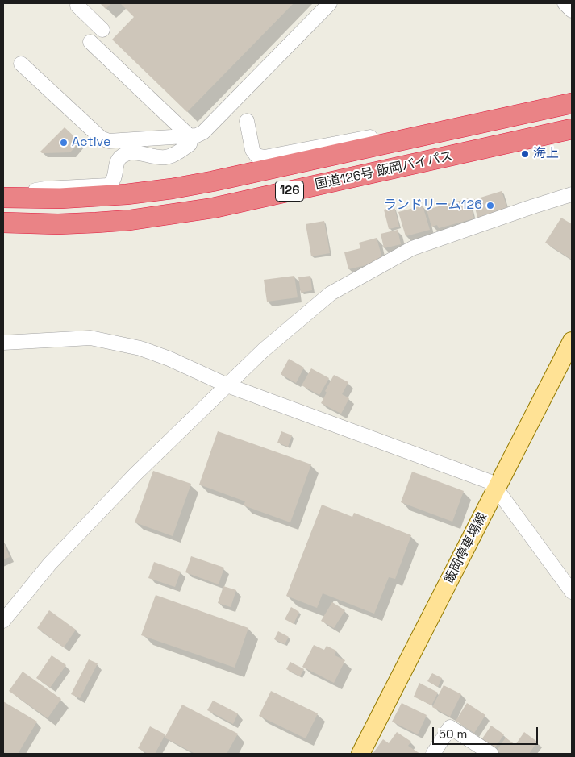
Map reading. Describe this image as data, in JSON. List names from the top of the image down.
{
  "streets": {
    "highway": ["国道126号 飯岡バイパス", "126"],
    "main road": ["飯岡停車場線"]
  },
  "places": ["Active", "海上", "ランドリーム126"],
  "scale_bar": "50 m"
}
